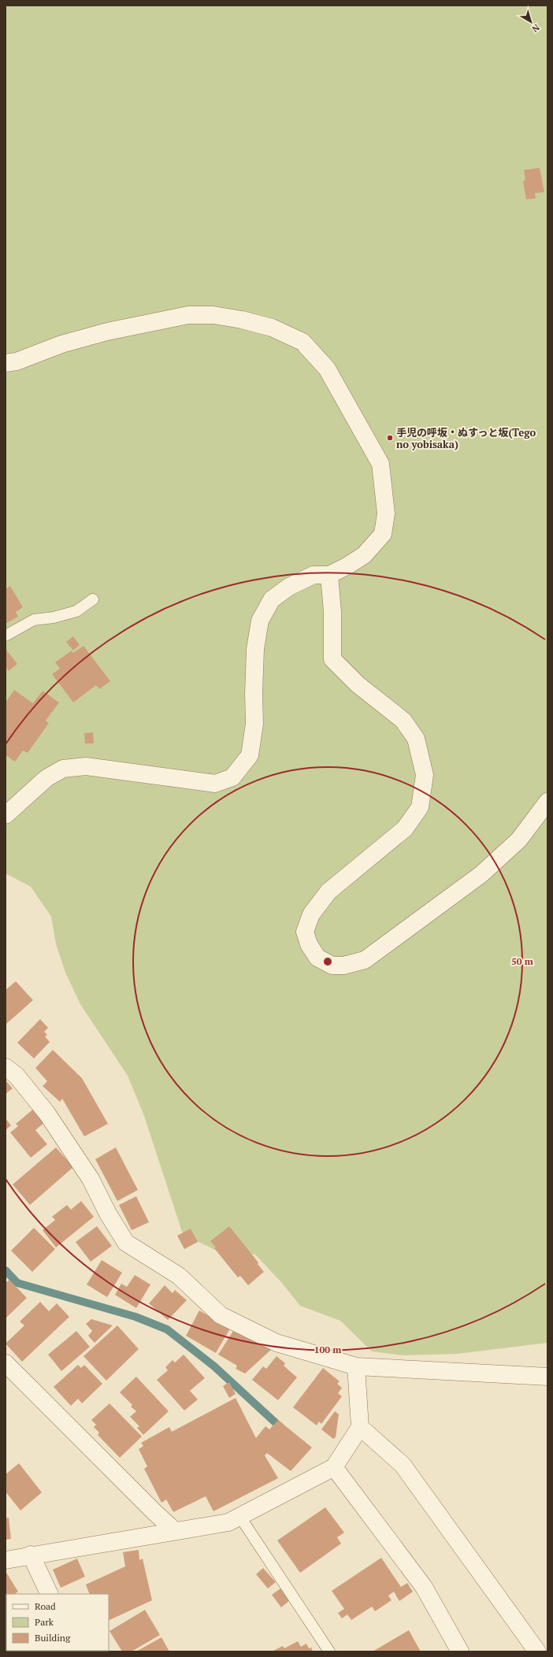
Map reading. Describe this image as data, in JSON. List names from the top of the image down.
{
  "places": ["手児の呼坂・ぬすっと坂(Tego no yobisaka)"],
  "legend": ["Road", "Park", "Building"],
  "north": "bottom right",
  "rings": ["50 m", "100 m"]
}
